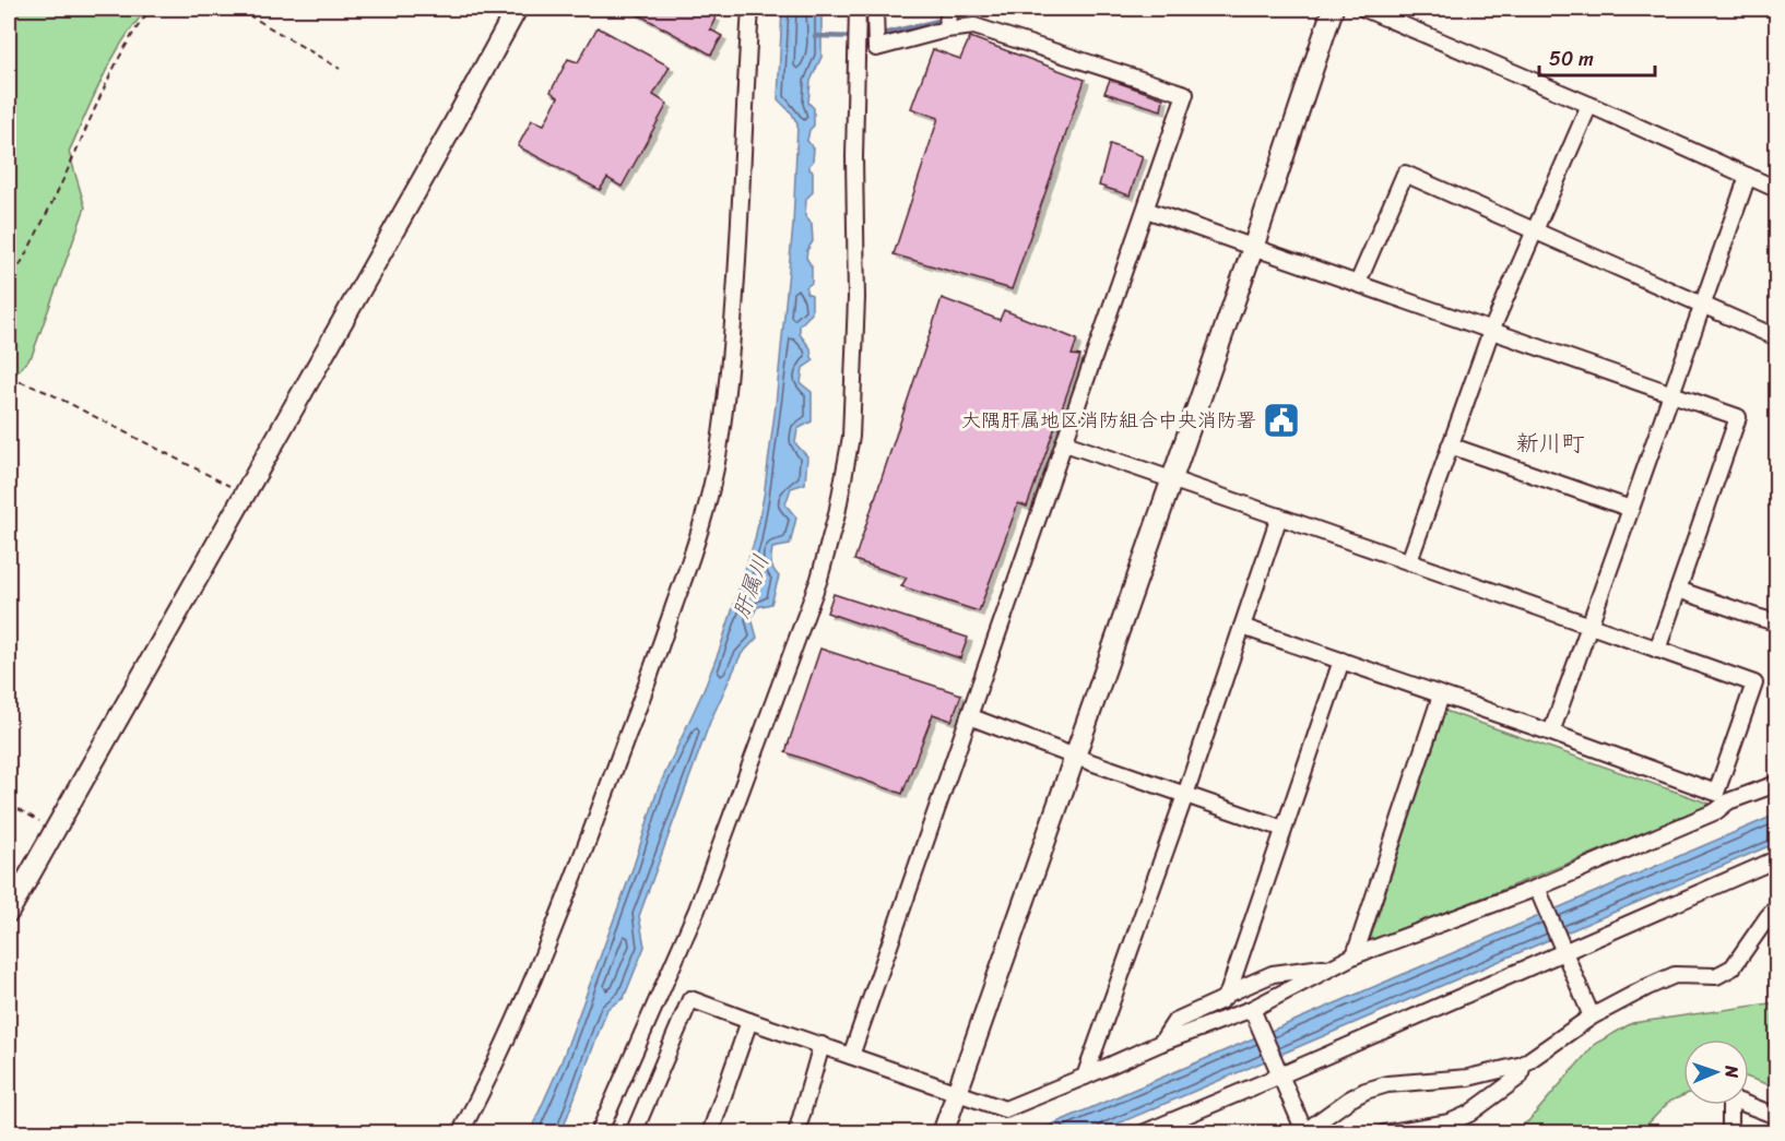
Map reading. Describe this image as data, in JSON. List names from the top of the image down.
{
  "districts": ["新川町"],
  "water": ["肝属川"],
  "places": {
    "public building": ["大隅肝属地区消防組合中央消防署"]
  },
  "scale_bar": "50 m",
  "north": "right"
}
